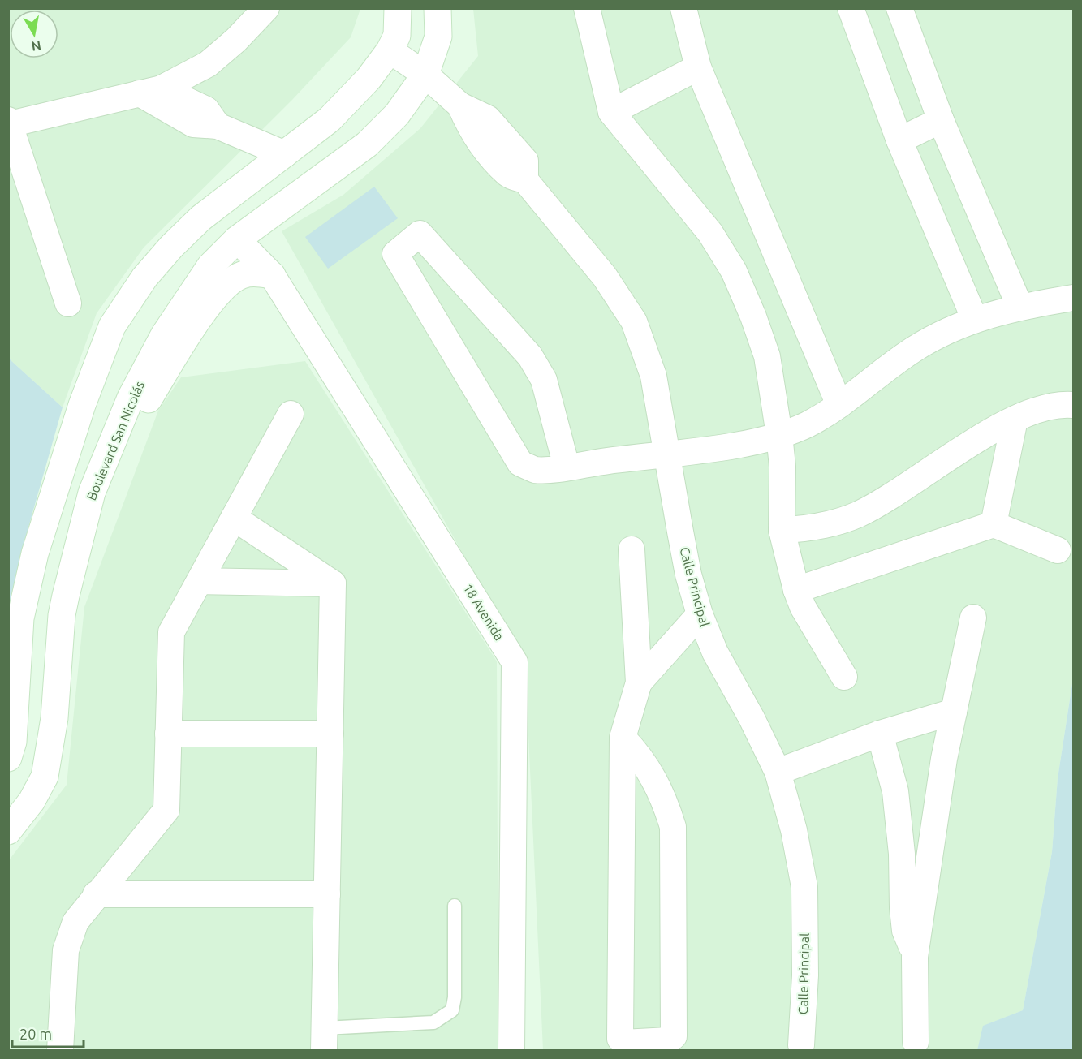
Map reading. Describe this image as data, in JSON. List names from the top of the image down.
{
  "streets": {
    "main road": ["Boulevard San Nicolás"],
    "street": ["Calle Principal", "18 Avenida"]
  },
  "crossings": [
    ["Boulevard San Nicolás", "Calle Principal"],
    ["Boulevard San Nicolás", "18 Avenida"]
  ],
  "scale_bar": "20 m",
  "north": "bottom"
}
